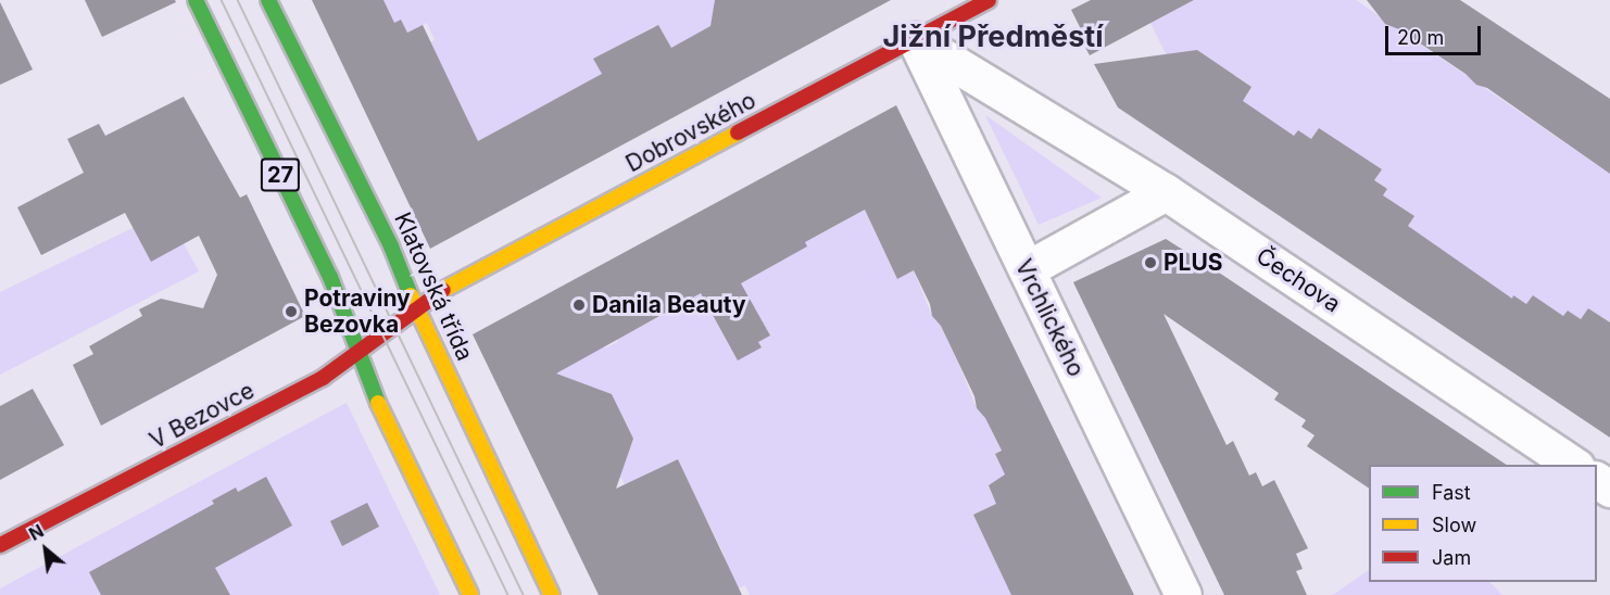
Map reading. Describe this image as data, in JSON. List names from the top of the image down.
{
  "streets": {
    "main road": [
      "Dobrovského",
      "27",
      "Klatovská třída",
      "V Bezovce"
    ],
    "street": ["Čechova", "Vrchlického"]
  },
  "crossings": [
    ["Dobrovského", "Čechova"],
    ["Dobrovského", "Klatovská třída"],
    ["Dobrovského", "Vrchlického"],
    ["Dobrovského", "V Bezovce"],
    ["27", "V Bezovce"],
    ["Čechova", "Vrchlického"],
    ["Klatovská třída", "V Bezovce"]
  ],
  "districts": ["Jižní Předměstí"],
  "places": ["PLUS", "Danila Beauty", "Potraviny Bezovka"],
  "legend": ["Fast", "Slow", "Jam"],
  "scale_bar": "20 m",
  "north": "top left"
}
